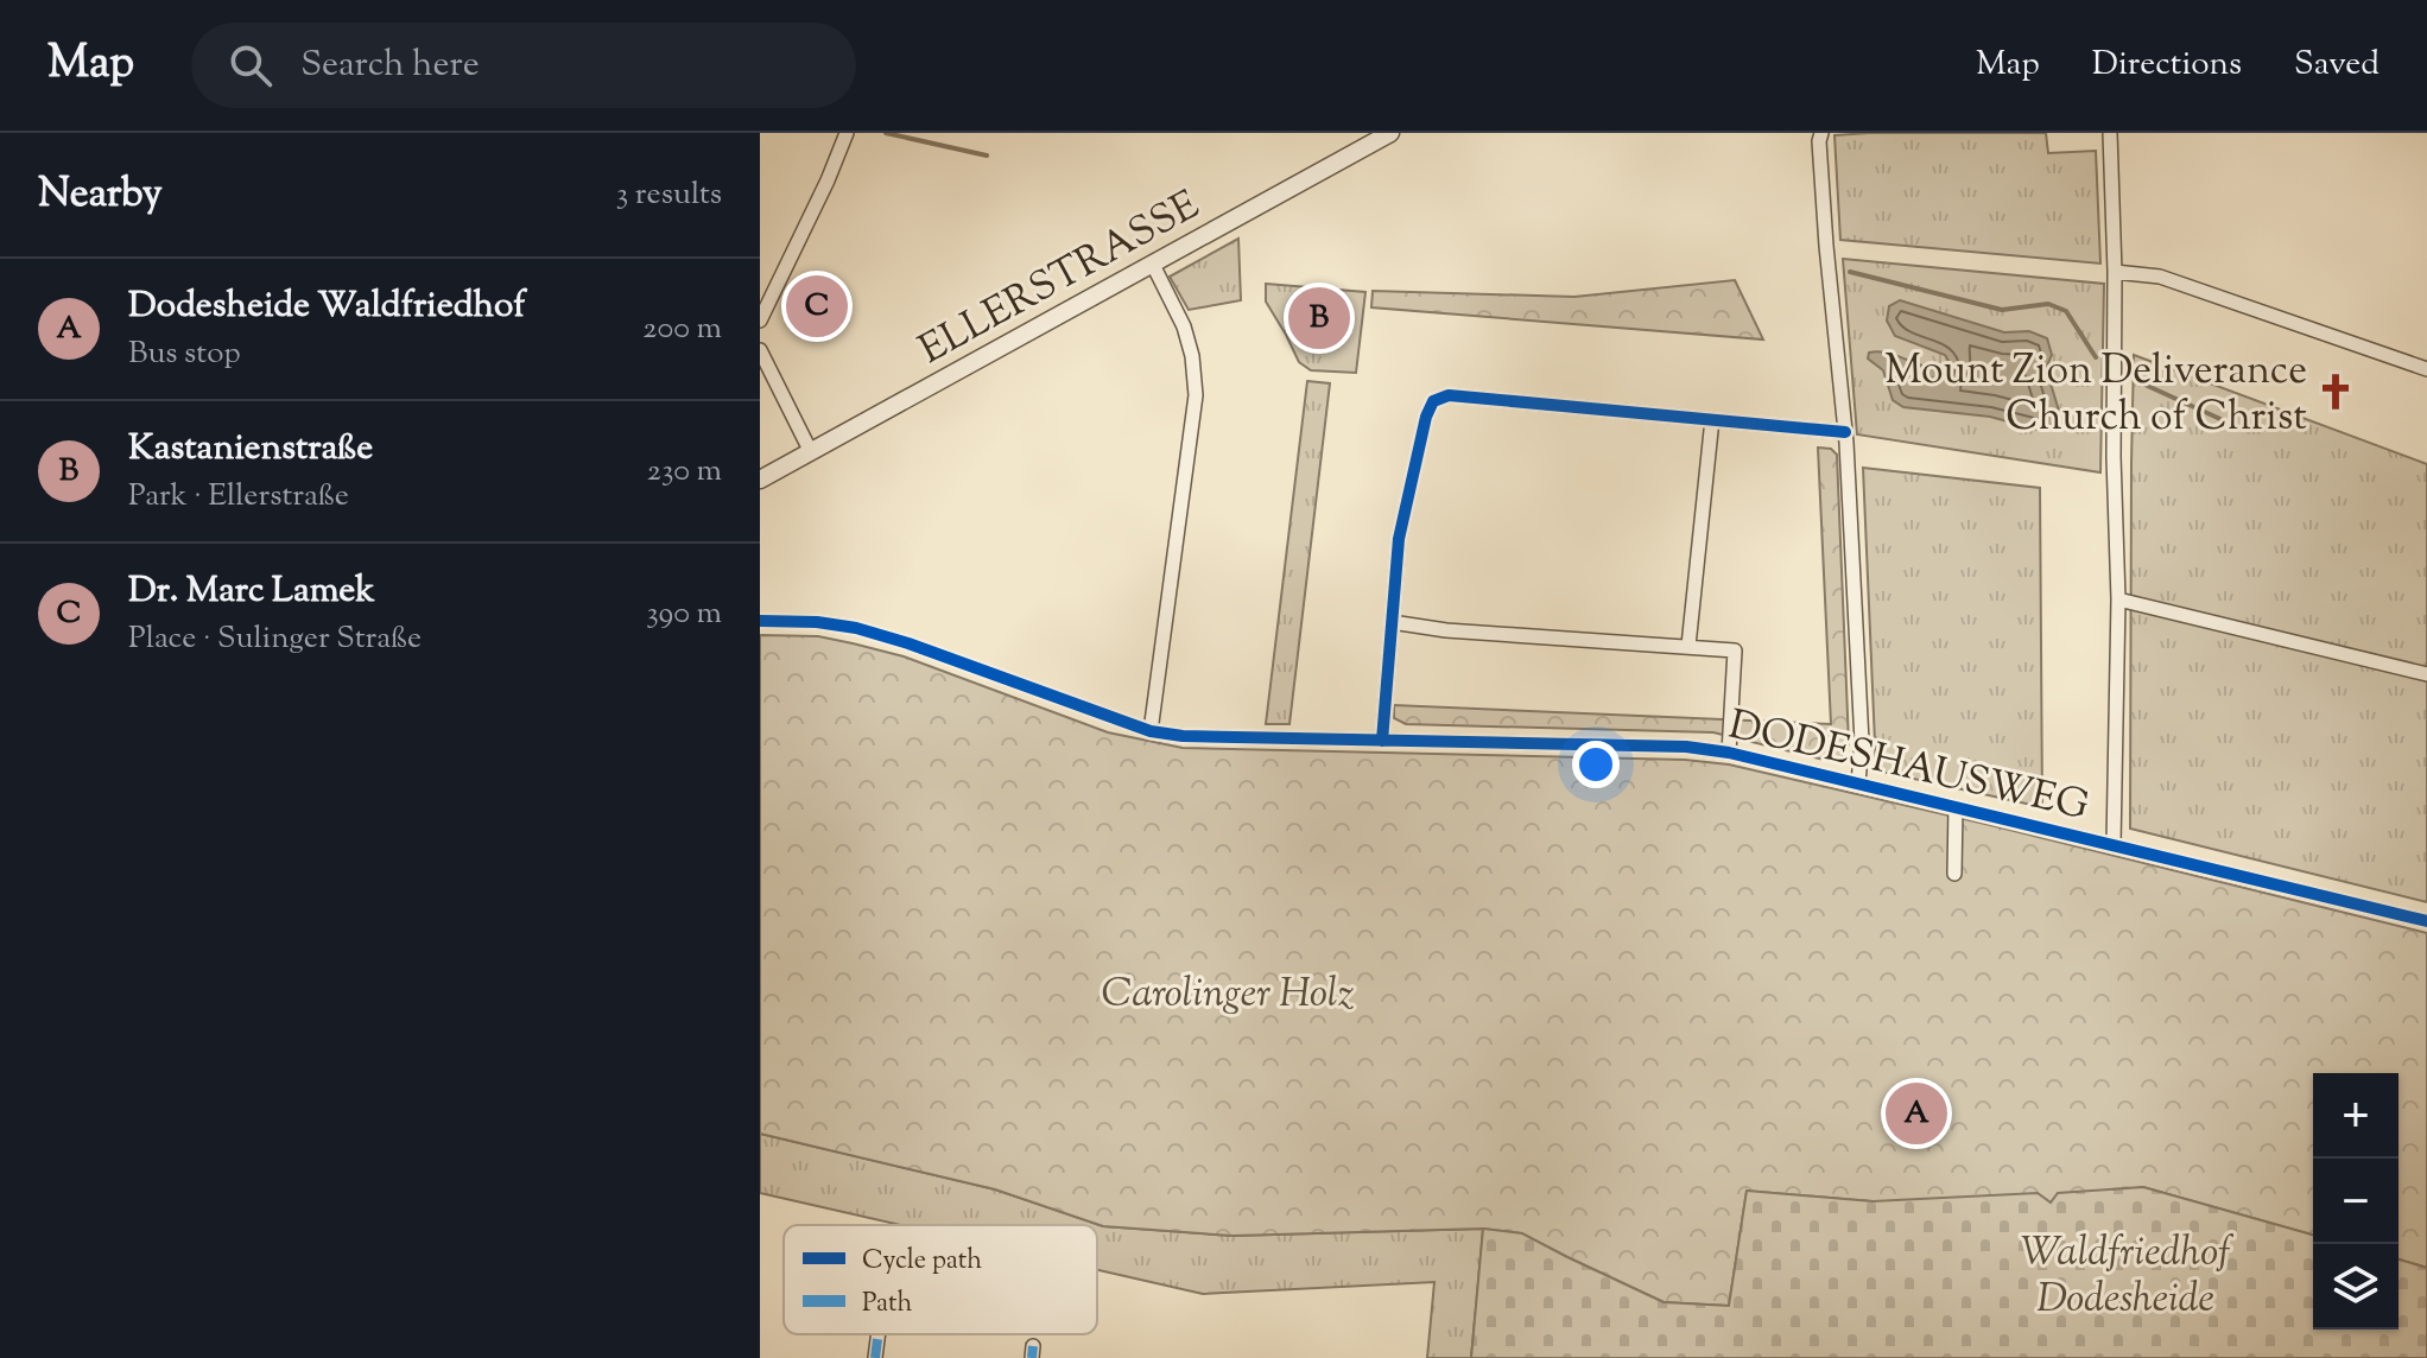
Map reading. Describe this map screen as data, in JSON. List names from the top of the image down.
{
  "streets": {
    "street": ["ELLERSTRASSE", "DODESHAUSWEG"]
  },
  "parks": ["Carolinger Holz", "Waldfriedhof Dodesheide"],
  "places": {
    "church": ["Mount Zion Deliverance Church of Christ"]
  },
  "legend": ["Cycle path", "Path"],
  "page": {
    "header": "Map",
    "search": "Search here",
    "nav": ["Map", "Directions", "Saved"],
    "heading": ["Nearby", "3 results"],
    "list": [
      {
        "mark": "A",
        "name": "Dodesheide Waldfriedhof",
        "note": "Bus stop",
        "value": "200 m"
      },
      {
        "mark": "B",
        "name": "Kastanienstraße",
        "note": "Park · Ellerstraße",
        "value": "230 m"
      },
      {
        "mark": "C",
        "name": "Dr. Marc Lamek",
        "note": "Place · Sulinger Straße",
        "value": "390 m"
      }
    ],
    "pins": ["C", "B", "A"],
    "map_buttons": ["+", "−"]
  }
}
